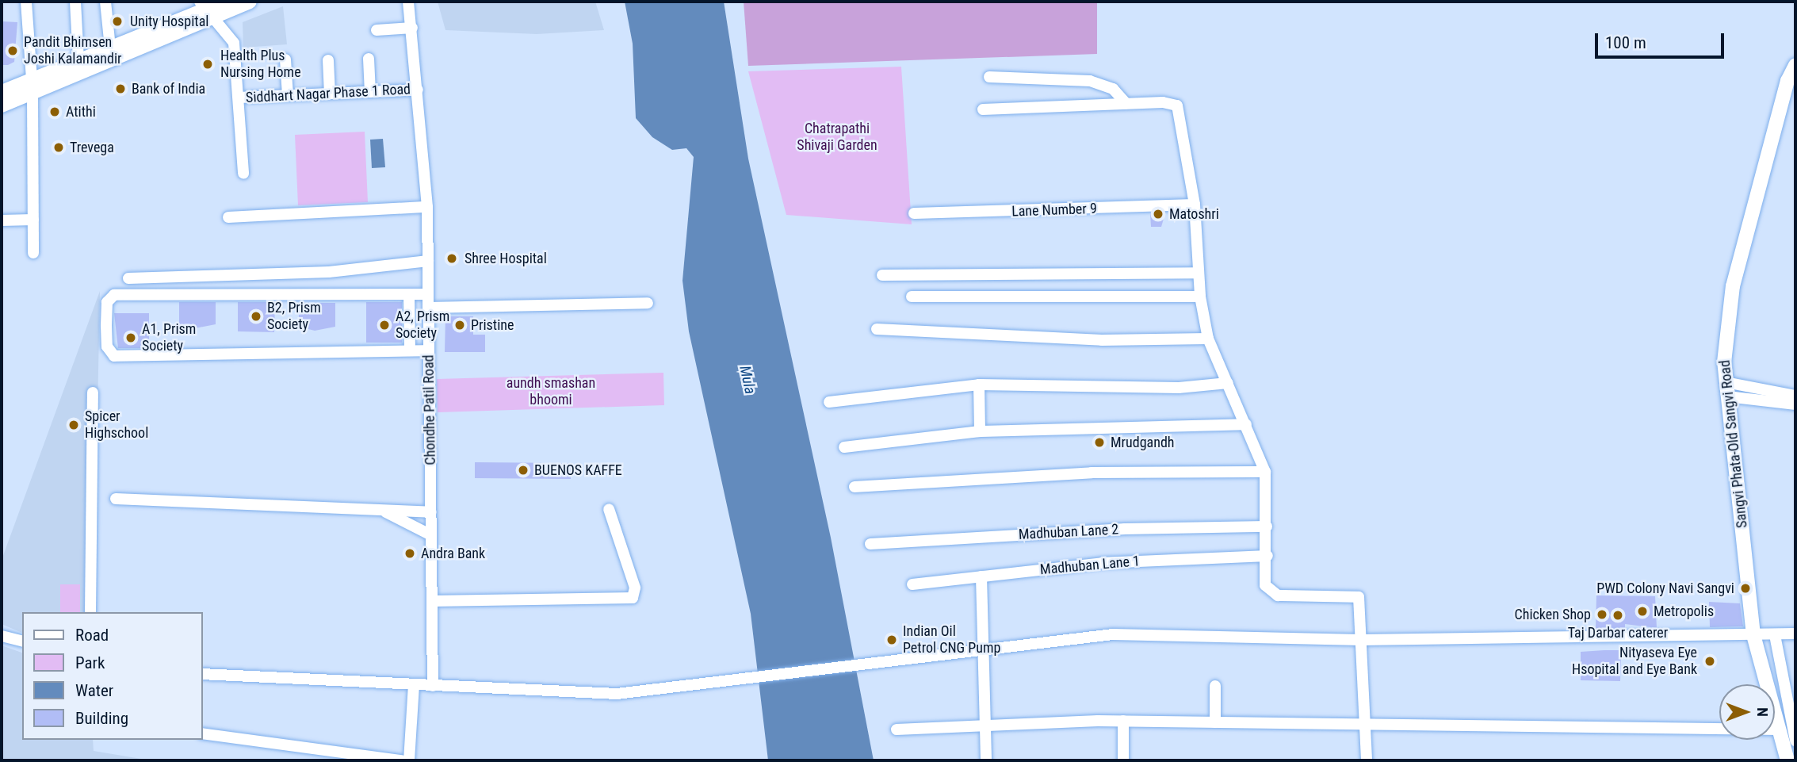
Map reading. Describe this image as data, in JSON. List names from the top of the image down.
{
  "streets": {
    "main road": ["Sangvi Phata-Old Sangvi Road"],
    "street": [
      "Siddhart Nagar Phase 1 Road",
      "Lane Number 9",
      "Chondhe Patil Road",
      "Madhuban Lane 2",
      "Madhuban Lane 1"
    ]
  },
  "crossings": [
    ["Siddhart Nagar Phase 1 Road", "Chondhe Patil Road"]
  ],
  "water": ["Mula"],
  "parks": ["Chatrapathi Shivaji Garden", "aundh smashan bhoomi"],
  "places": [
    "Unity Hospital",
    "Pandit Bhimsen Joshi Kalamandir",
    "Health Plus Nursing Home",
    "Bank of India",
    "Atithi",
    "Trevega",
    "Matoshri",
    "Shree Hospital",
    "B2, Prism Society",
    "A2, Prism Society",
    "Pristine",
    "A1, Prism Society",
    "Spicer Highschool",
    "Mrudgandh",
    "BUENOS KAFFE",
    "Andra Bank",
    "PWD Colony Navi Sangvi",
    "Metropolis",
    "Chicken Shop",
    "Taj Darbar caterer",
    "Indian Oil Petrol CNG Pump",
    "Nityaseva Eye Hsopital and Eye Bank"
  ],
  "legend": [
    "Road",
    "Park",
    "Water",
    "Building"
  ],
  "scale_bar": "100 m",
  "north": "right"
}
